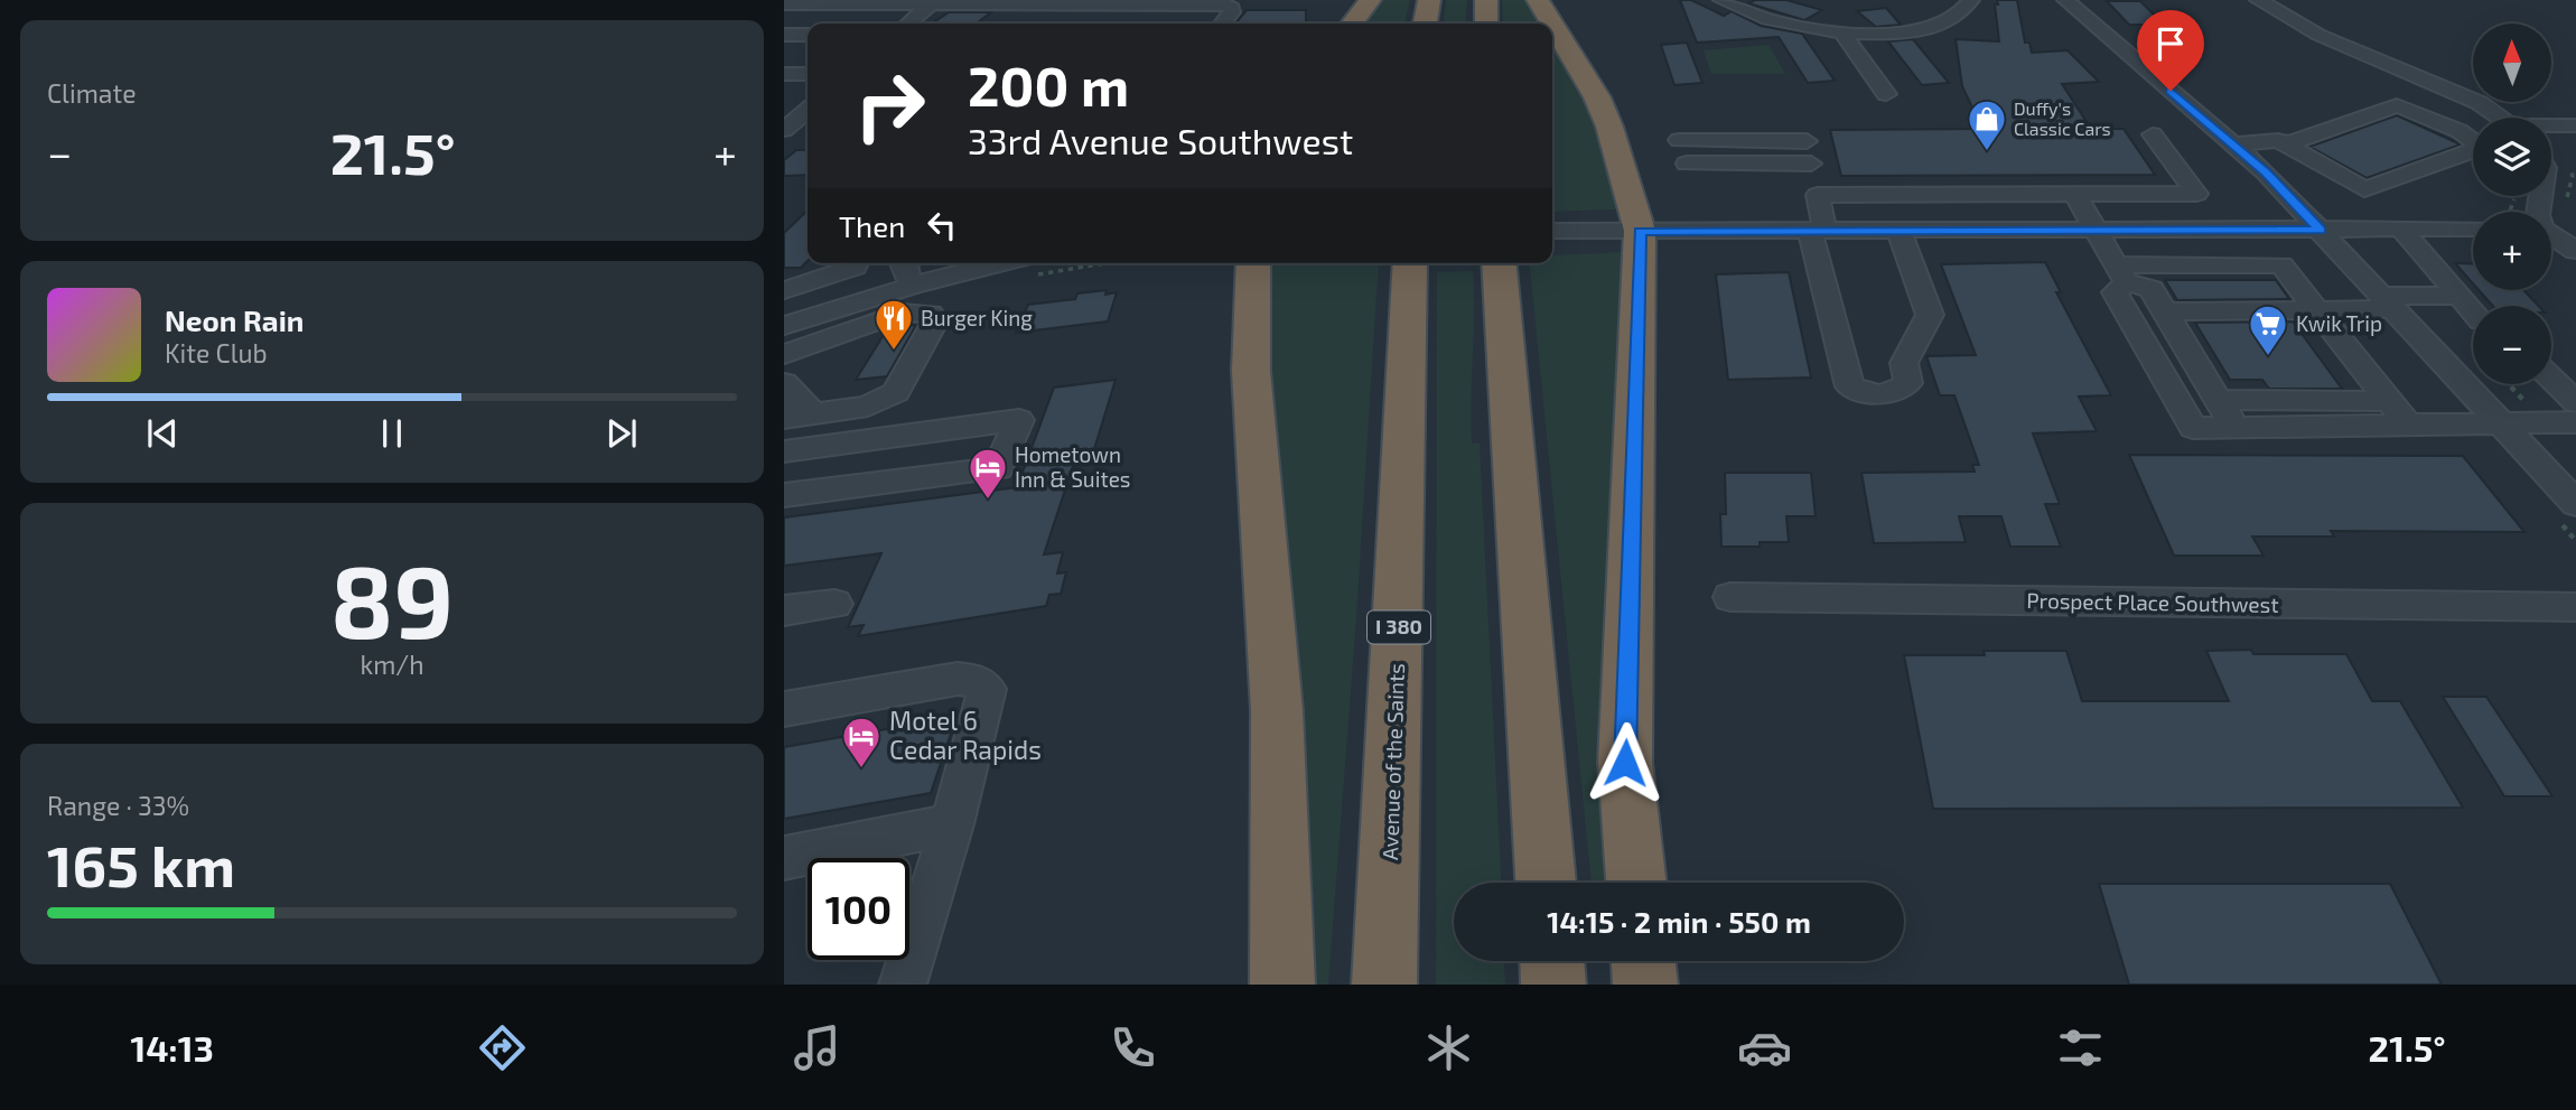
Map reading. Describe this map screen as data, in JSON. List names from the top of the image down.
{
  "streets": {
    "highway": ["I 380", "Avenue of the Saints"],
    "street": ["Prospect Place Southwest"]
  },
  "places": {
    "shop": ["Duffy's Classic Cars"],
    "restaurant": ["Burger King"],
    "supermarket": ["Kwik Trip"],
    "hotel": ["Hometown Inn & Suites", "Motel 6 Cedar Rapids"]
  },
  "north": "top",
  "page": {
    "tile": [
      "Climate",
      ["89", "km/h"],
      ["Range · 33%", "165 km"]
    ],
    "map_buttons": ["+", "−"],
    "turn": ["200 m", "33rd Avenue Southwest"],
    "heat": ["−", "21.5°", "+"],
    "then": "Then",
    "song": ["Neon Rain", "Kite Club"],
    "limit": "100",
    "trip": "14:15 · 2 min · 550 m",
    "tabs": ["14:13", "21.5°"]
  }
}
